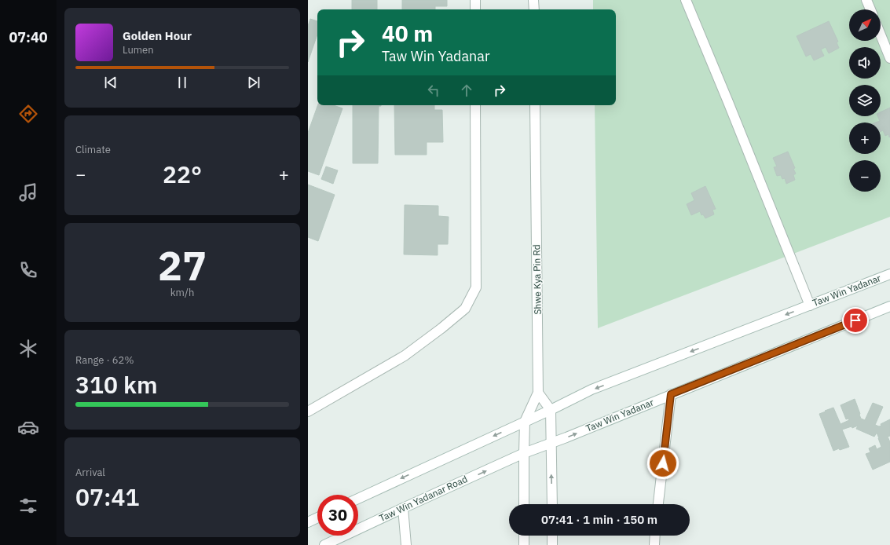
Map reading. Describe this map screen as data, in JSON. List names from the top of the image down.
{
  "streets": {
    "street": ["Shwe Kya Pin Rd", "Taw Win Yadanar", "Taw Win Yadanar Road"]
  },
  "crossings": [
    ["Shwe Kya Pin Rd", "Taw Win Yadanar"],
    ["Shwe Kya Pin Rd", "Taw Win Yadanar Road"],
    ["Taw Win Yadanar", "Taw Win Yadanar Road"]
  ],
  "north": "top right",
  "page": {
    "tabs": "07:40",
    "map_buttons": ["+", "−"],
    "turn": ["40 m", "Taw Win Yadanar"],
    "song": ["Golden Hour", "Lumen"],
    "tile": [
      "Climate",
      ["27", "km/h"],
      ["Range · 62%", "310 km"],
      ["Arrival", "07:41"]
    ],
    "heat": ["−", "22°", "+"],
    "limit": "30",
    "trip": "07:41 · 1 min · 150 m"
  }
}
